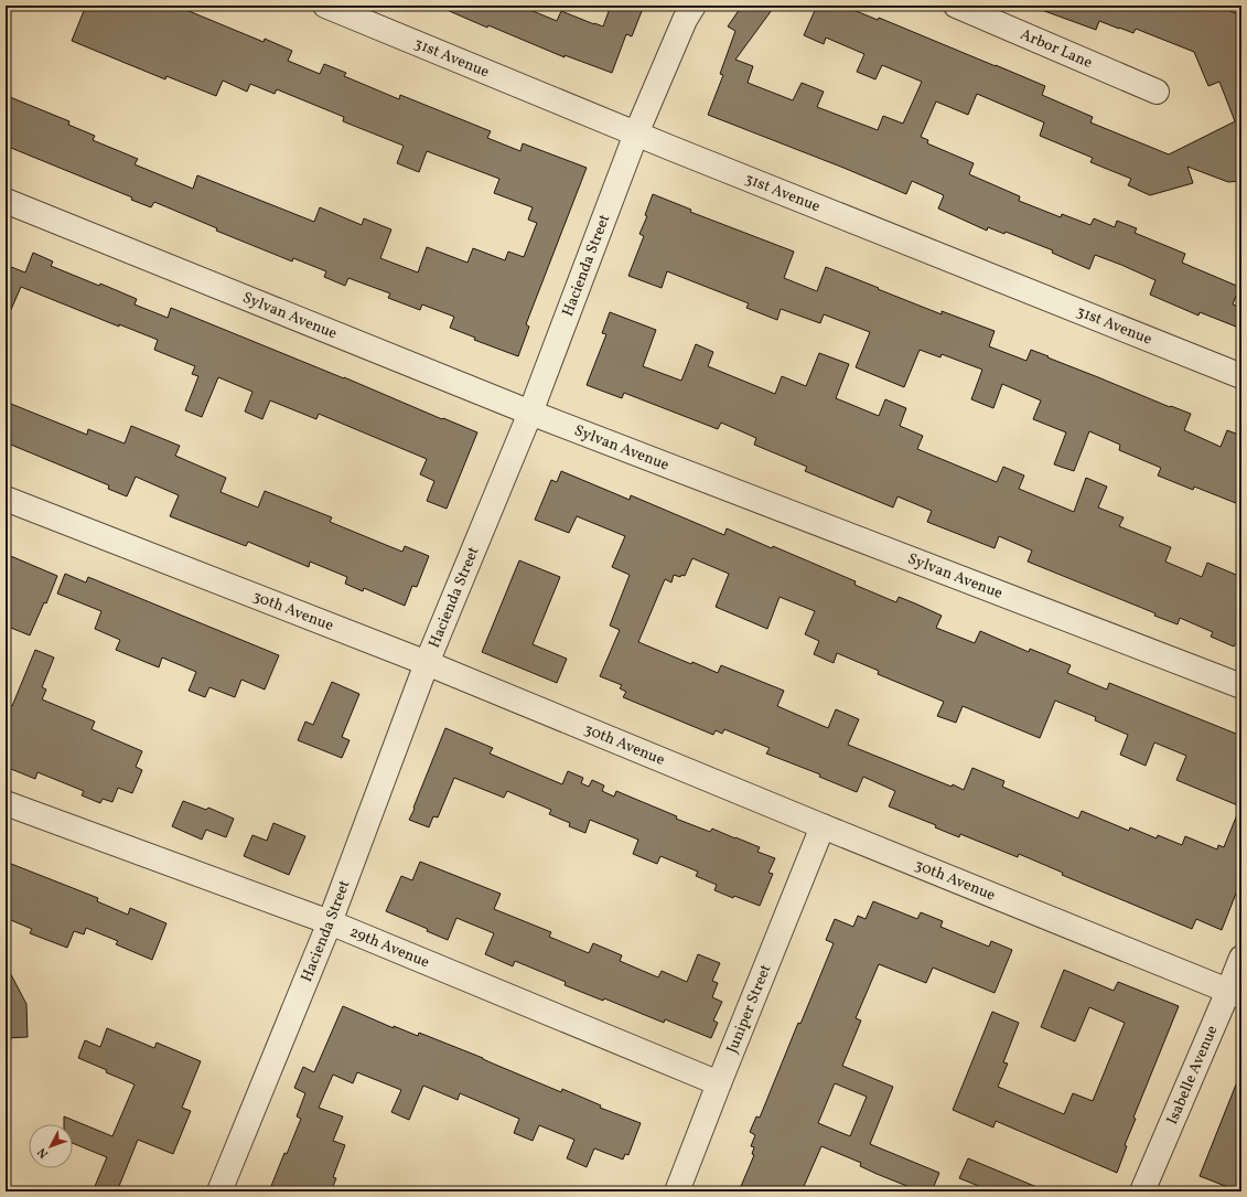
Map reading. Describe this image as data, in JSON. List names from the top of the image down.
{
  "streets": {
    "street": [
      "Arbor Lane",
      "31st Avenue",
      "Hacienda Street",
      "Sylvan Avenue",
      "30th Avenue",
      "29th Avenue",
      "Juniper Street",
      "Isabelle Avenue"
    ]
  },
  "crossings": [
    ["31st Avenue", "Hacienda Street"],
    ["Hacienda Street", "Sylvan Avenue"],
    ["Hacienda Street", "30th Avenue"],
    ["Hacienda Street", "29th Avenue"],
    ["30th Avenue", "Juniper Street"],
    ["30th Avenue", "Isabelle Avenue"],
    ["29th Avenue", "Juniper Street"]
  ],
  "north": "bottom left"
}
